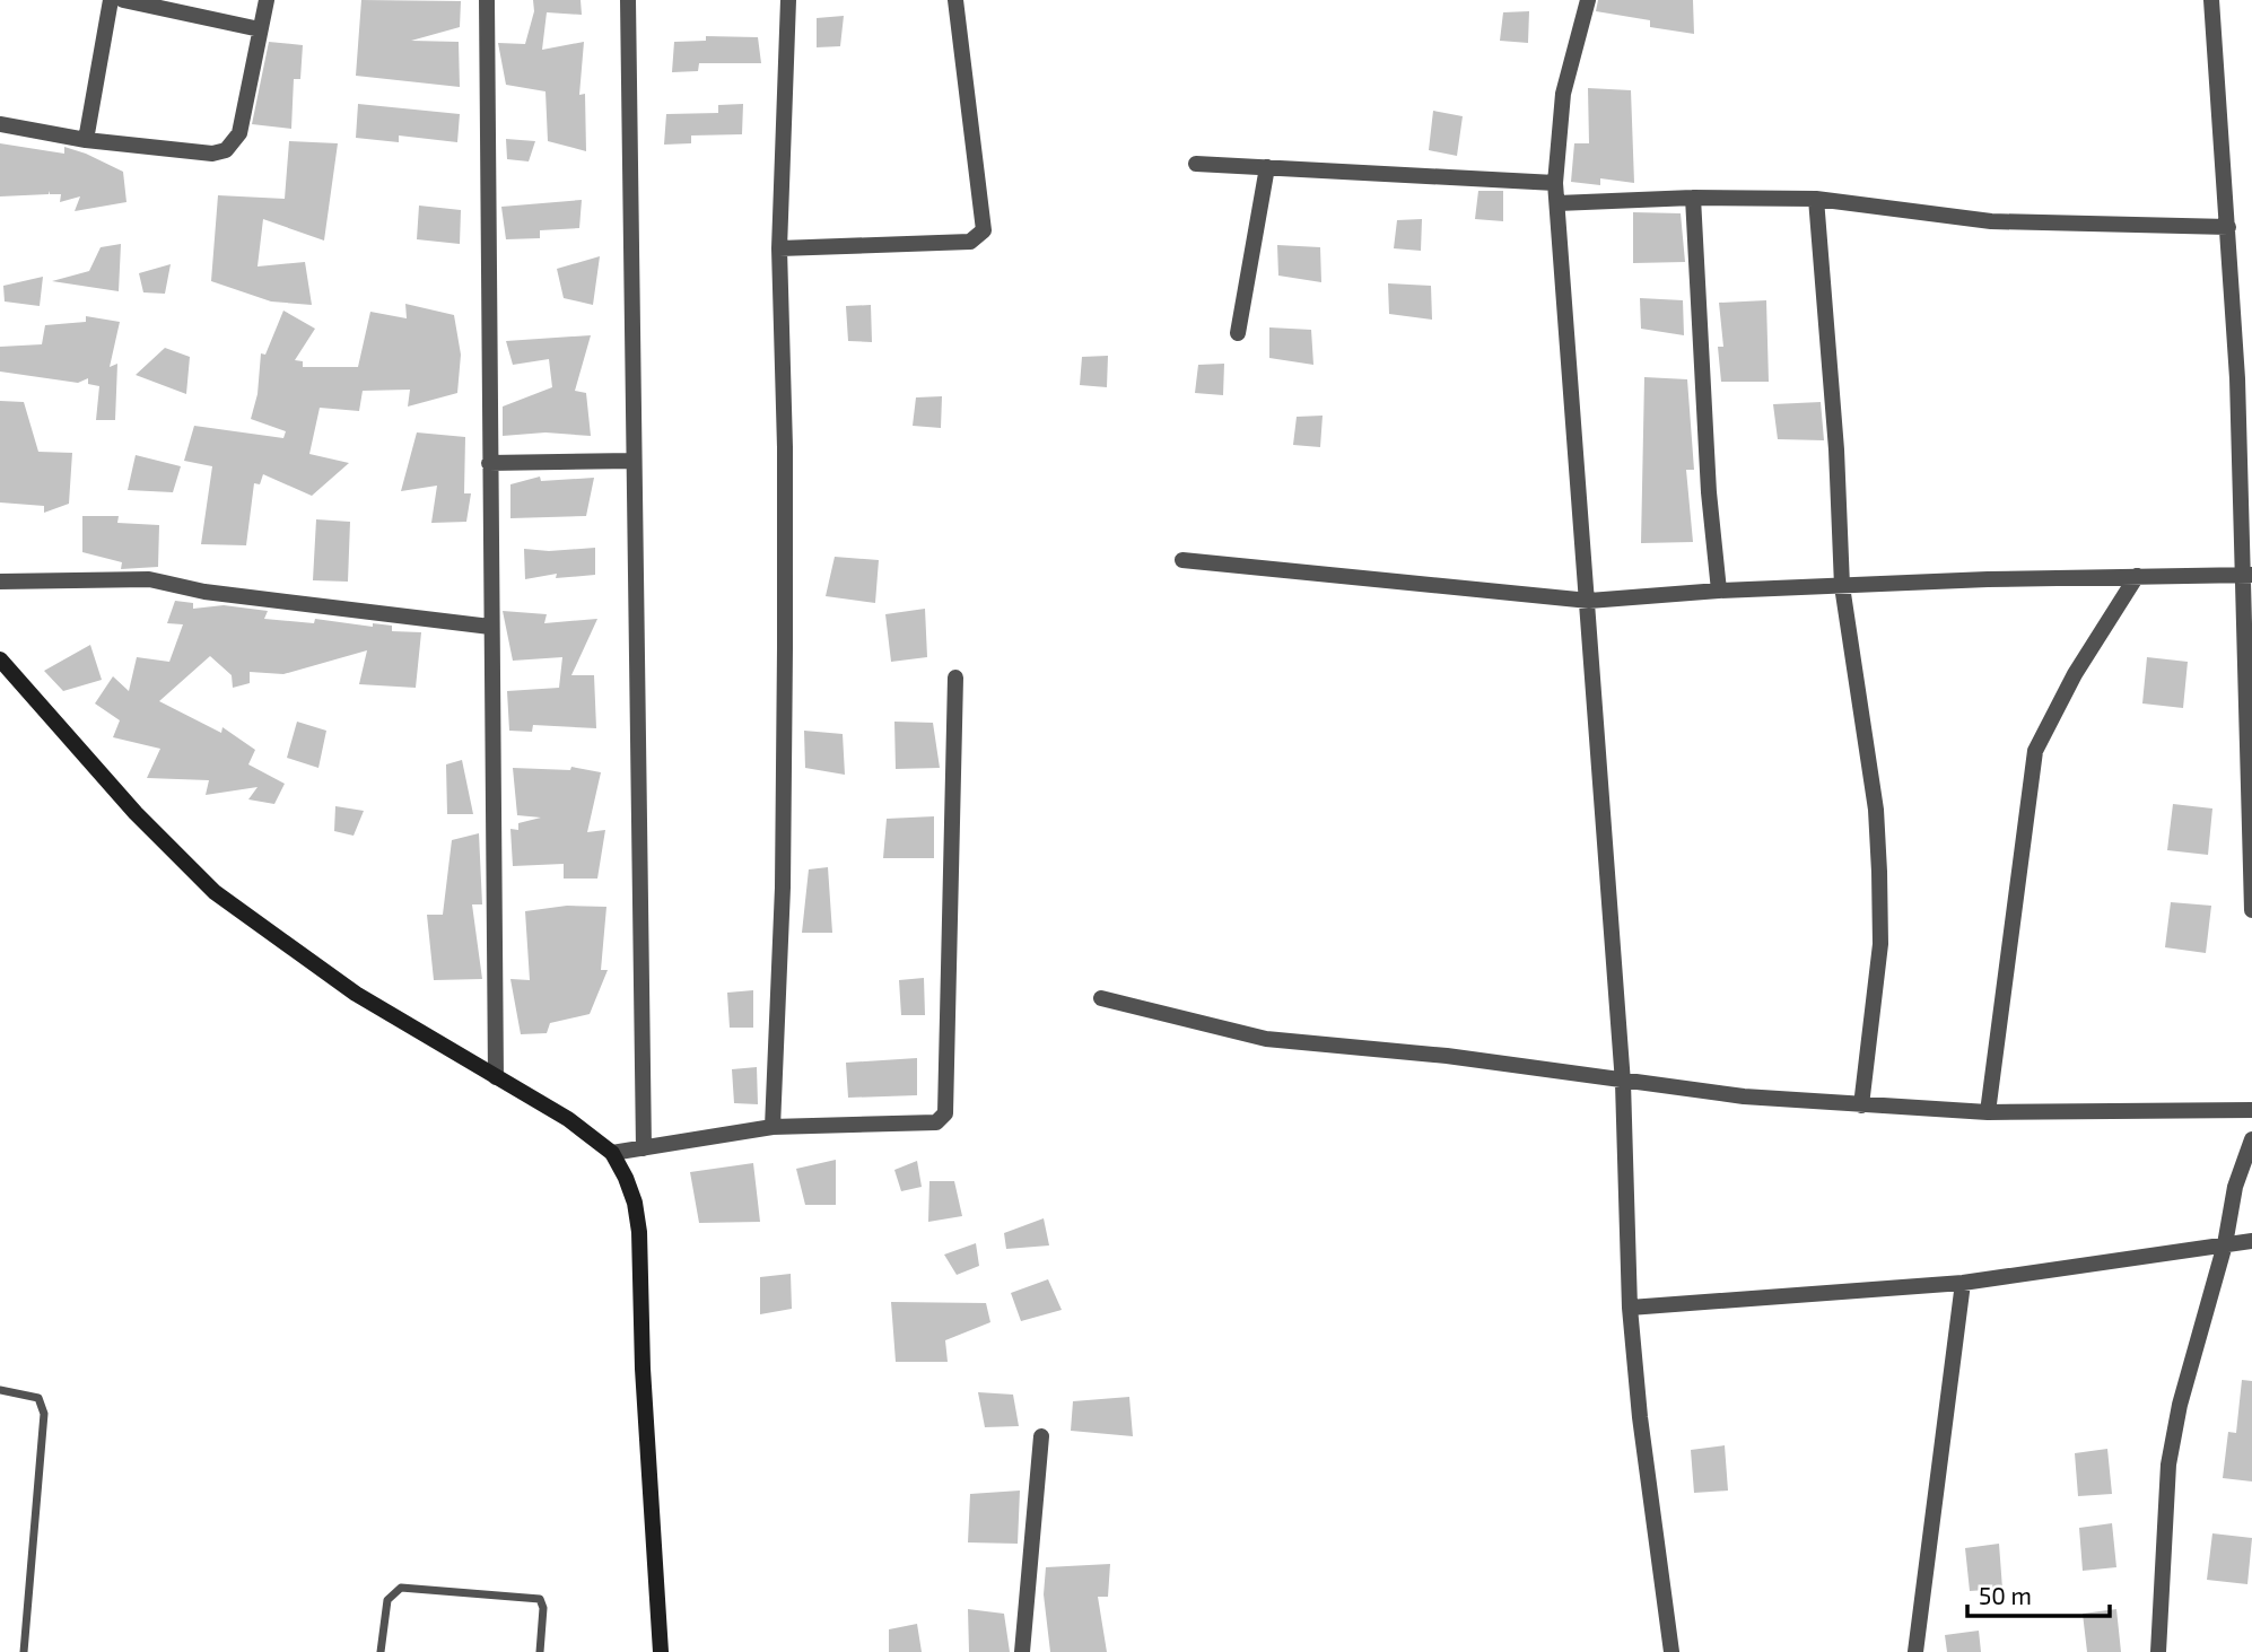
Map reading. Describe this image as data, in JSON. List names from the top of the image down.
{
  "scale_bar": "50 m"
}
